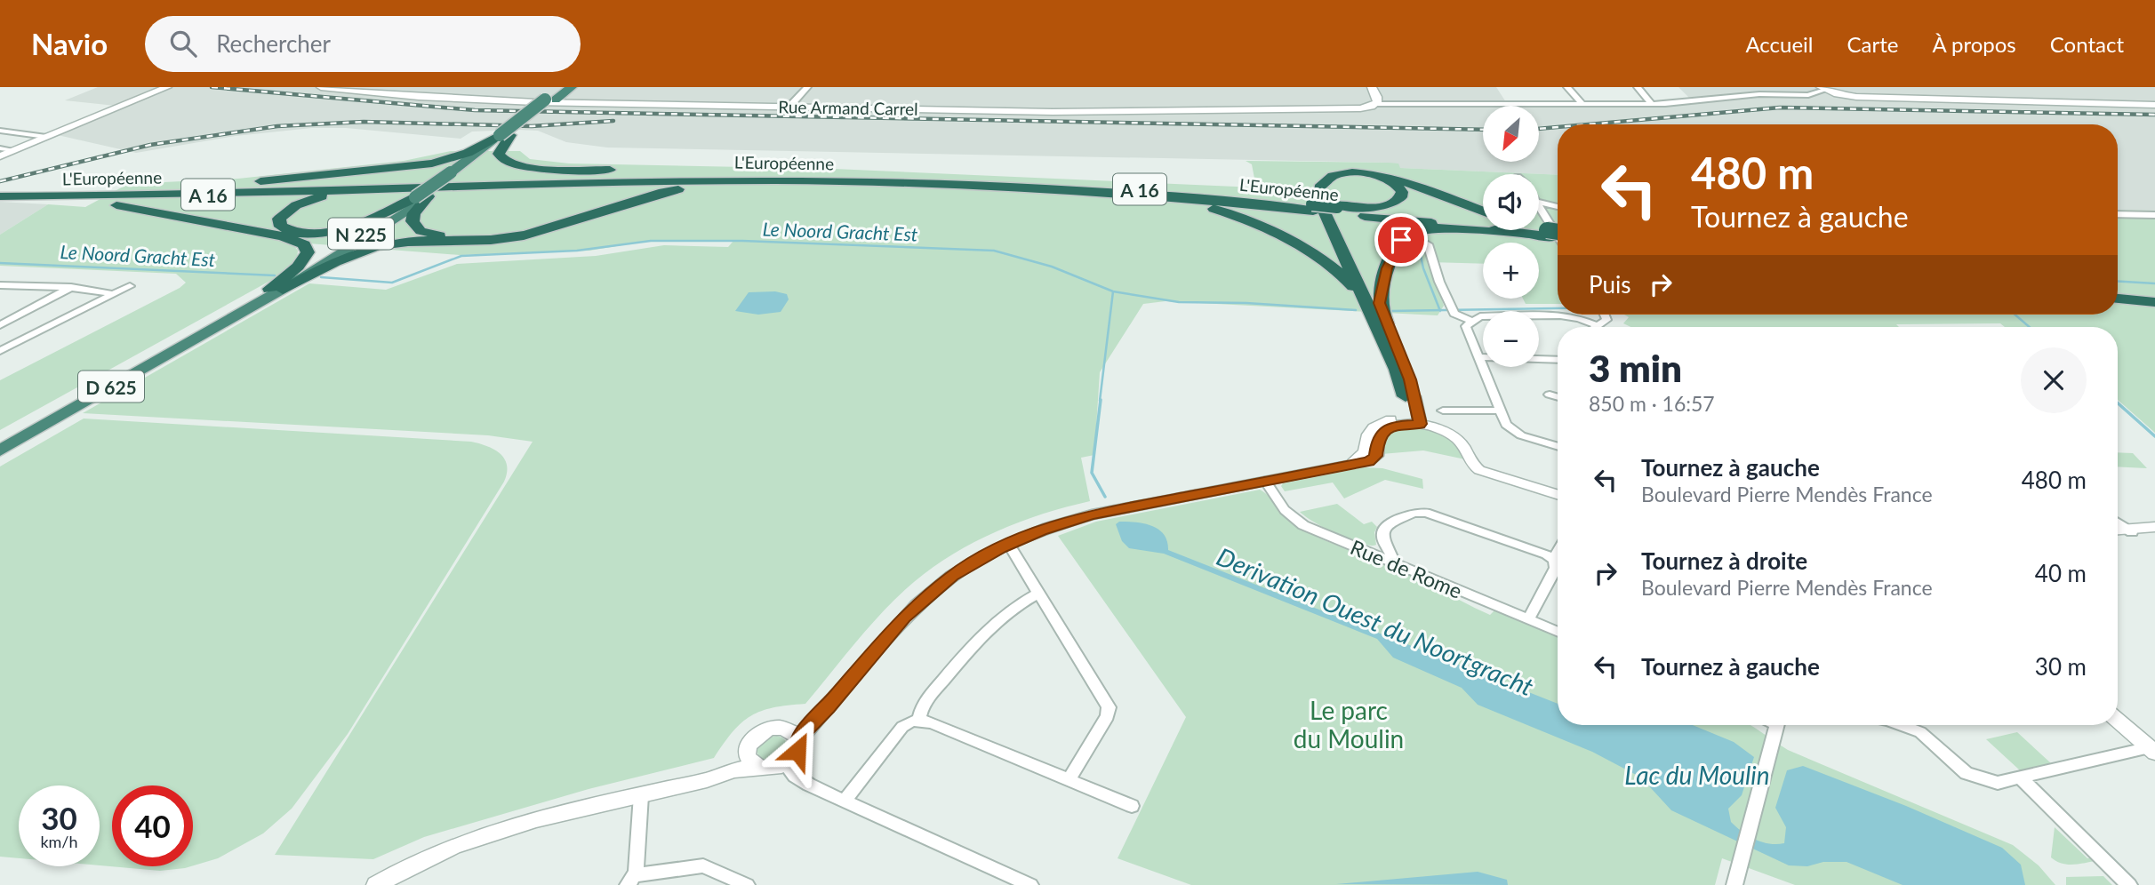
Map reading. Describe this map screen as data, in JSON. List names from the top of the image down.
{
  "streets": {
    "highway": [
      "L'Européenne",
      "A 16",
      "N 225",
      "D 625"
    ],
    "street": ["Rue Armand Carrel", "Rue de Rome"]
  },
  "crossings": [
    ["L'Européenne", "N 225"],
    ["N 225", "D 625"]
  ],
  "water": ["Le Noord Gracht Est", "Derivation Ouest du Noortgracht", "Lac du Moulin"],
  "parks": ["Le parc du Moulin"],
  "north": "bottom left",
  "page": {
    "header": "Navio",
    "search": "Rechercher",
    "nav": [
      "Accueil",
      "Carte",
      "À propos",
      "Contact"
    ],
    "map_buttons": ["+", "−"],
    "turn": ["480 m", "Tournez à gauche"],
    "then": "Puis",
    "heading": ["3 min", "850 m · 16:57"],
    "list": [
      {
        "name": "Tournez à gauche",
        "note": "Boulevard Pierre Mendès France",
        "value": "480 m"
      },
      {
        "name": "Tournez à droite",
        "note": "Boulevard Pierre Mendès France",
        "value": "40 m"
      },
      {
        "name": "Tournez à gauche",
        "value": "30 m"
      }
    ],
    "speed": "30 km/h",
    "limit": "40"
  }
}
